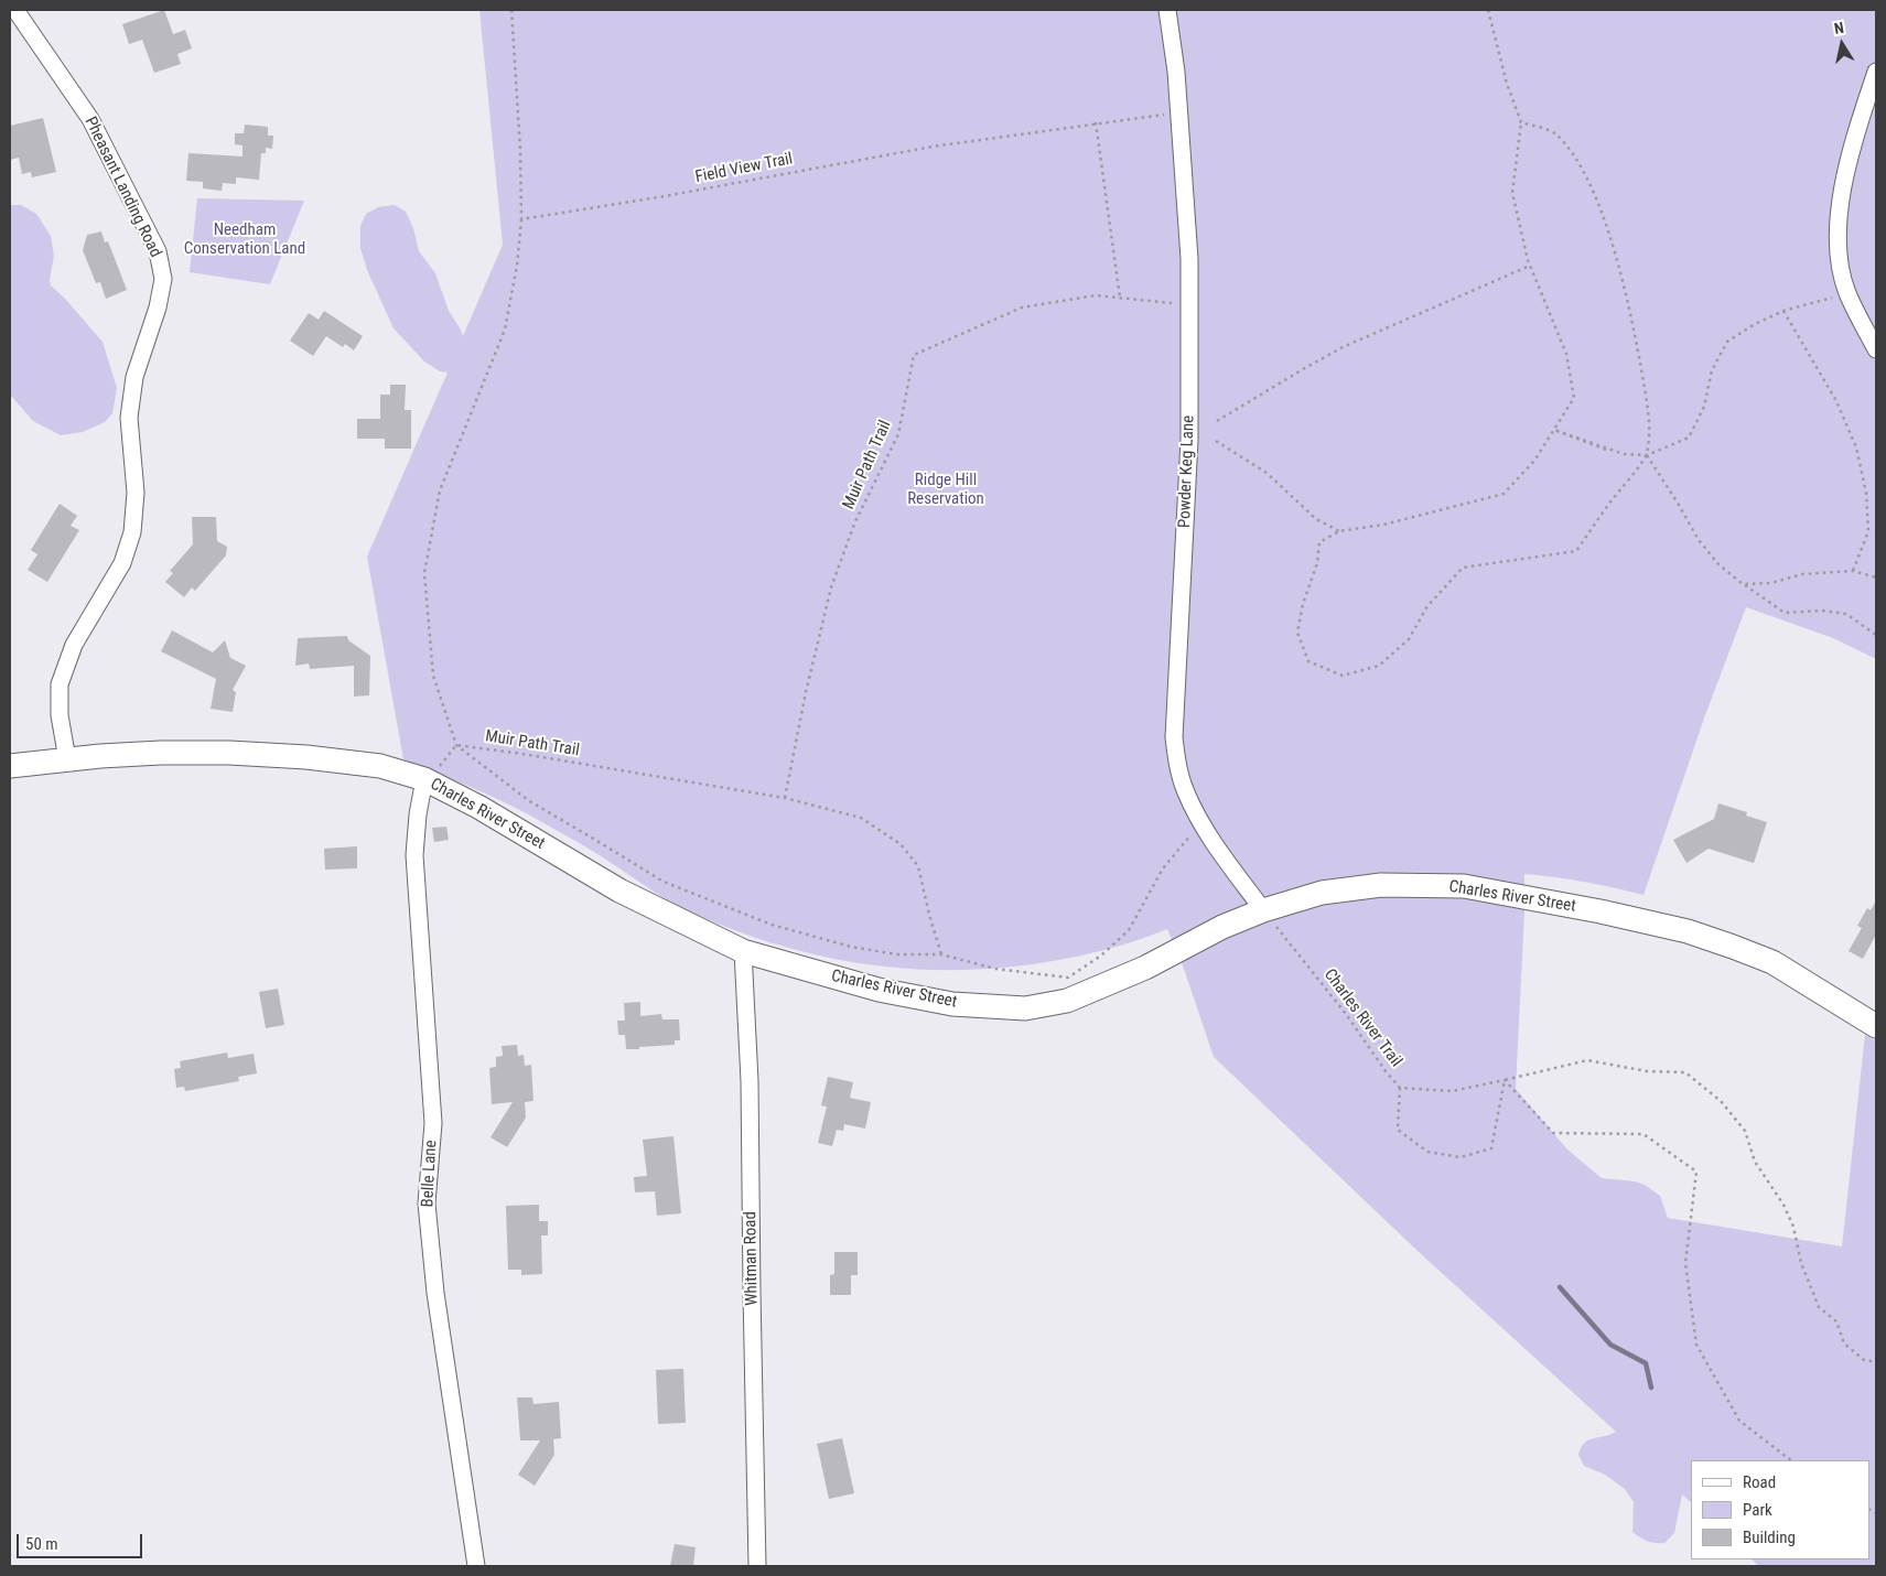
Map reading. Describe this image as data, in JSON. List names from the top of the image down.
{
  "streets": {
    "street": [
      "Pheasant Landing Road",
      "Powder Keg Lane",
      "Charles River Street",
      "Belle Lane",
      "Whitman Road"
    ],
    "path": ["Field View Trail", "Muir Path Trail", "Charles River Trail"]
  },
  "crossings": [
    ["Field View Trail", "Powder Keg Lane"],
    ["Pheasant Landing Road", "Charles River Street"],
    ["Muir Path Trail", "Powder Keg Lane"],
    ["Powder Keg Lane", "Charles River Street"],
    ["Powder Keg Lane", "Charles River Trail"],
    ["Charles River Street", "Charles River Trail"],
    ["Charles River Street", "Belle Lane"],
    ["Charles River Street", "Whitman Road"]
  ],
  "parks": ["Needham Conservation Land", "Ridge Hill Reservation"],
  "legend": ["Road", "Park", "Building"],
  "scale_bar": "50 m",
  "north": "top"
}
